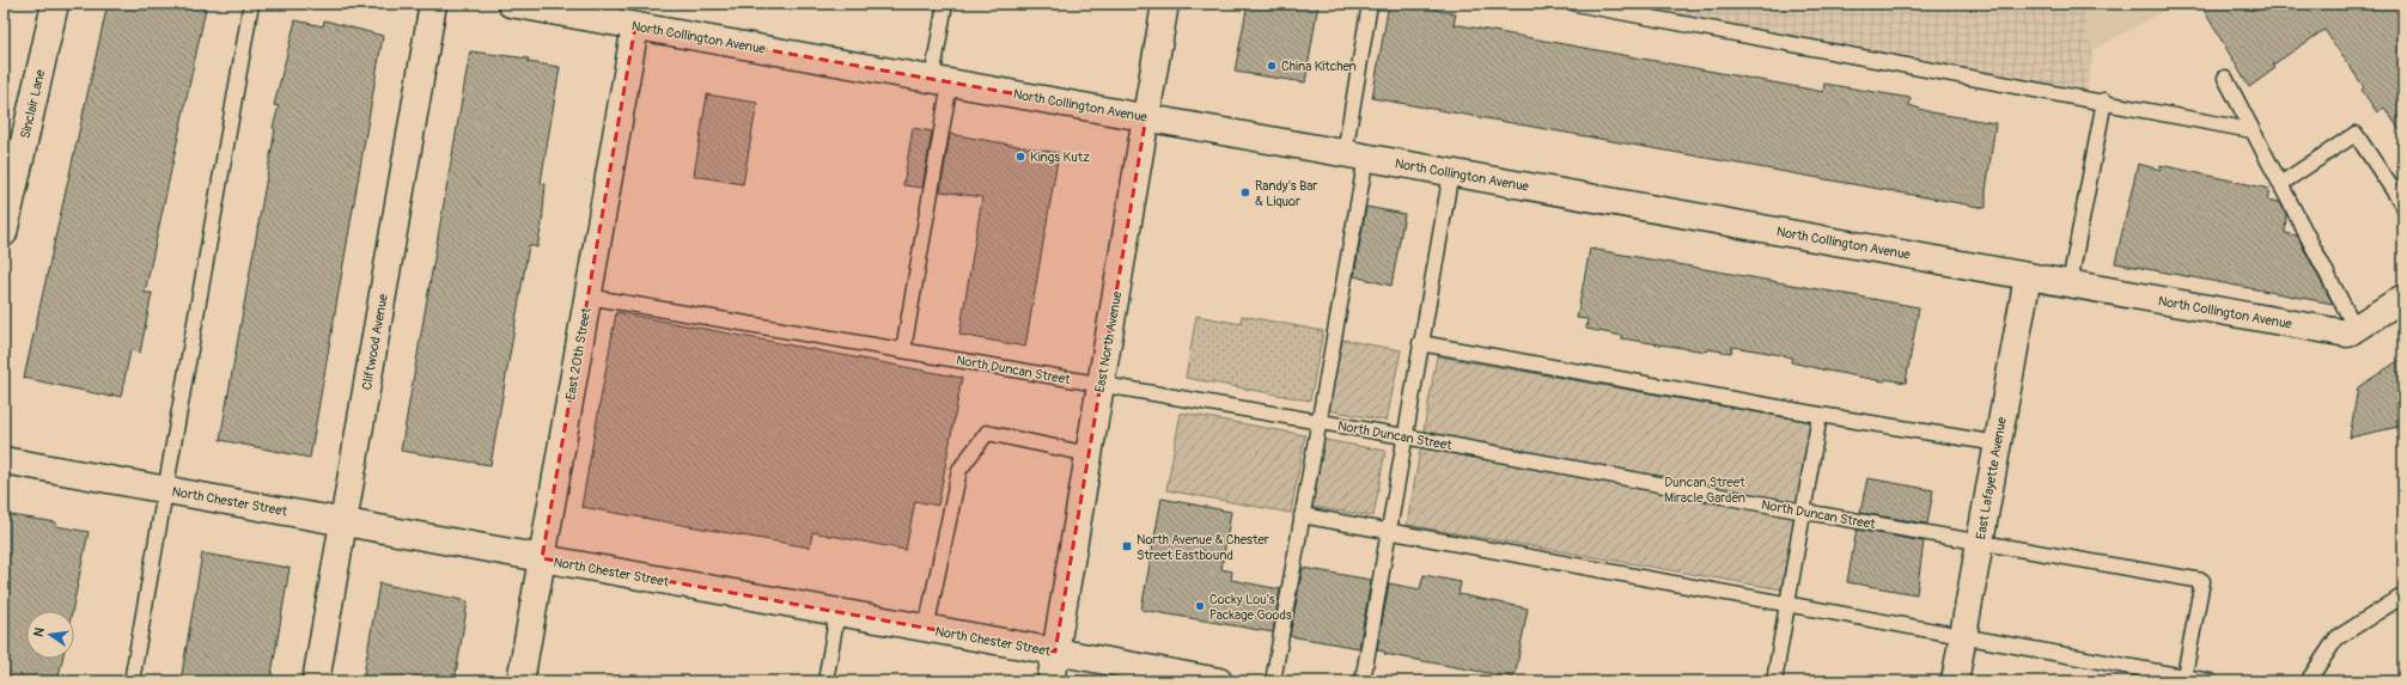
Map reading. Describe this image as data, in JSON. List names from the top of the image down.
{
  "streets": {
    "street": [
      "North Collington Avenue",
      "Sinclair Lane",
      "Cliftwood Avenue",
      "East North Avenue",
      "East 20th Street",
      "East Lafayette Avenue",
      "North Chester Street"
    ],
    "lane": ["North Duncan Street"]
  },
  "crossings": [
    ["North Collington Avenue", "East North Avenue"],
    ["North Collington Avenue", "East 20th Street"],
    ["North Collington Avenue", "East Lafayette Avenue"],
    ["Cliftwood Avenue", "North Chester Street"],
    ["East North Avenue", "North Duncan Street"],
    ["East North Avenue", "North Chester Street"],
    ["East 20th Street", "North Duncan Street"],
    ["East 20th Street", "North Chester Street"],
    ["North Duncan Street", "East Lafayette Avenue"]
  ],
  "parks": ["Duncan Street Miracle Garden"],
  "places": {
    "other": [
      "China Kitchen",
      "Kings Kutz",
      "Randy’s Bar & Liquor",
      "Cocky Lou’s Package Goods"
    ],
    "transit": ["North Avenue & Chester Street Eastbound"]
  },
  "north": "left"
}
